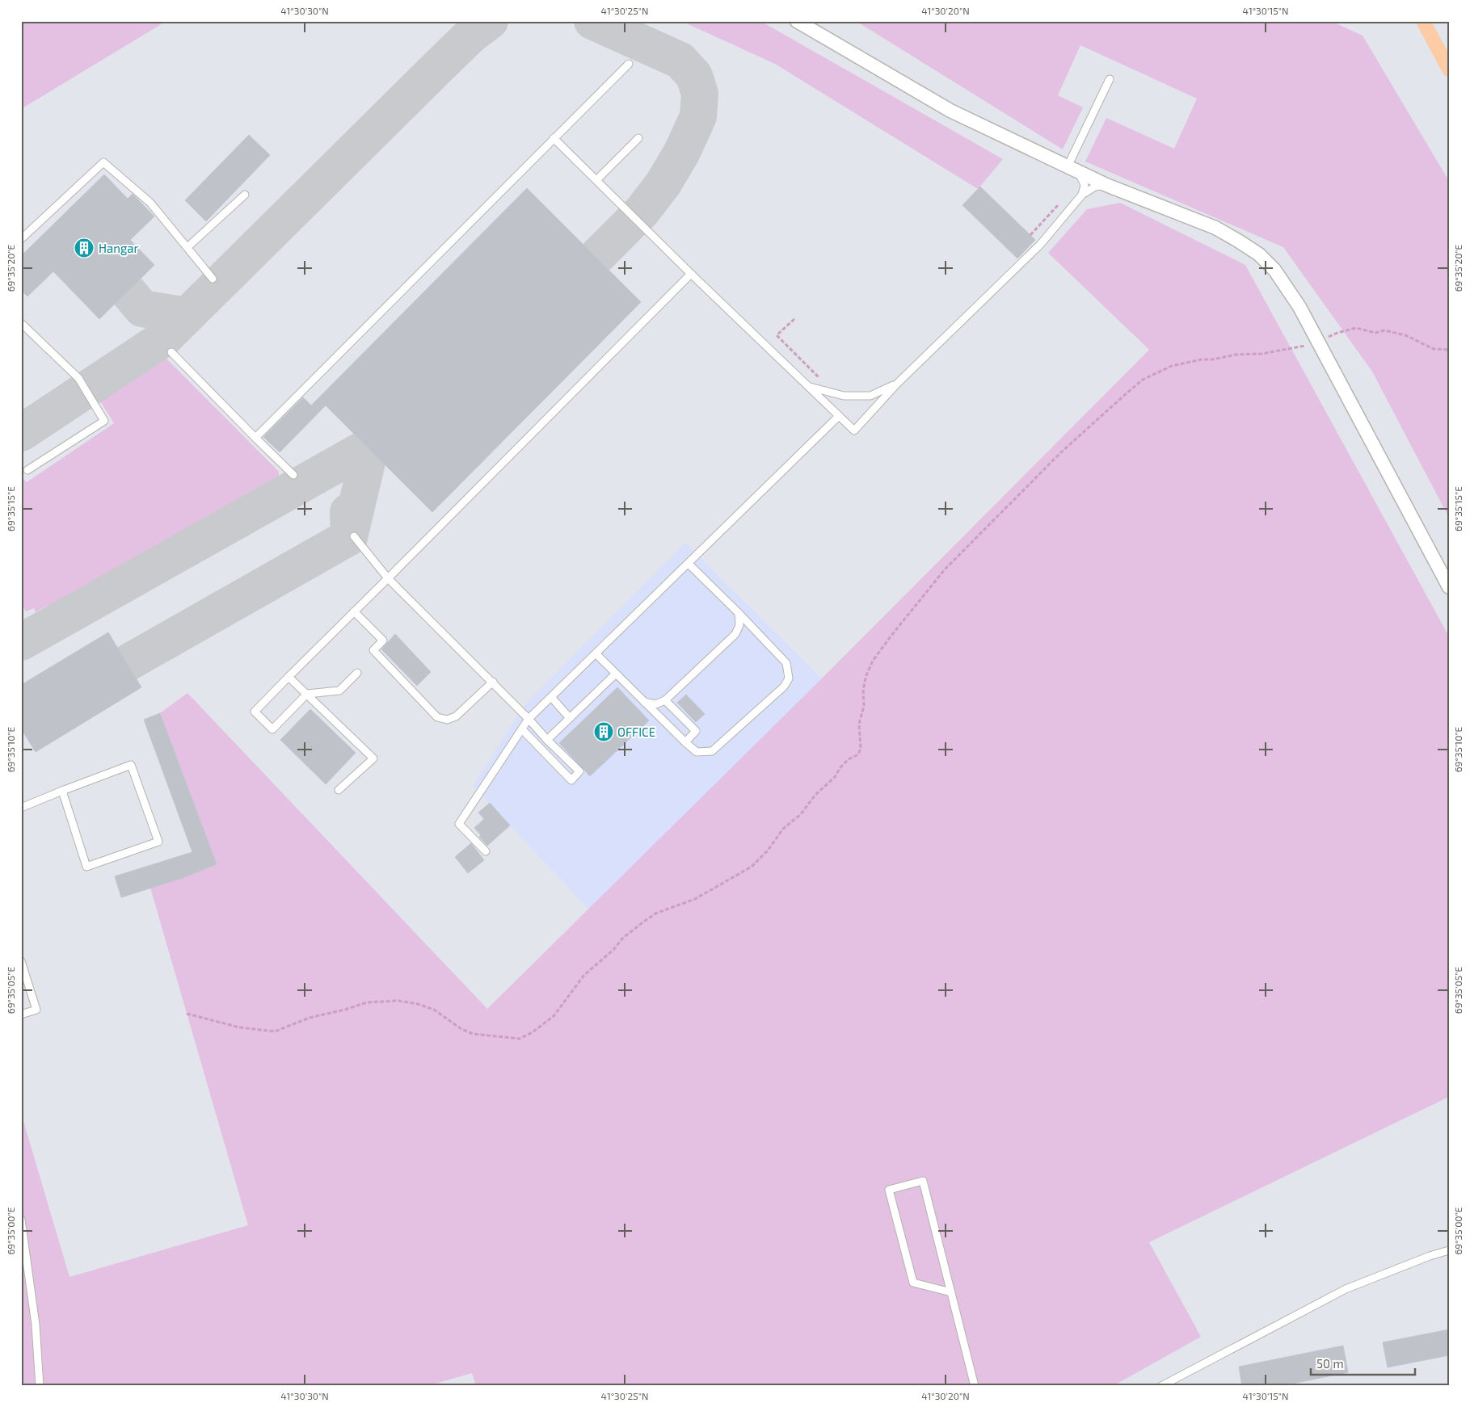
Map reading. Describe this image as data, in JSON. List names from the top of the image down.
{
  "places": {
    "building": ["Hangar", "OFFICE"]
  },
  "scale_bar": "50 m",
  "coordinates": [
    "41°30'30\"N",
    "41°30'25\"N",
    "41°30'20\"N",
    "41°30'15\"N",
    "69°35'20\"E",
    "69°35'15\"E",
    "69°35'10\"E",
    "69°35'05\"E",
    "69°35'00\"E"
  ]
}
